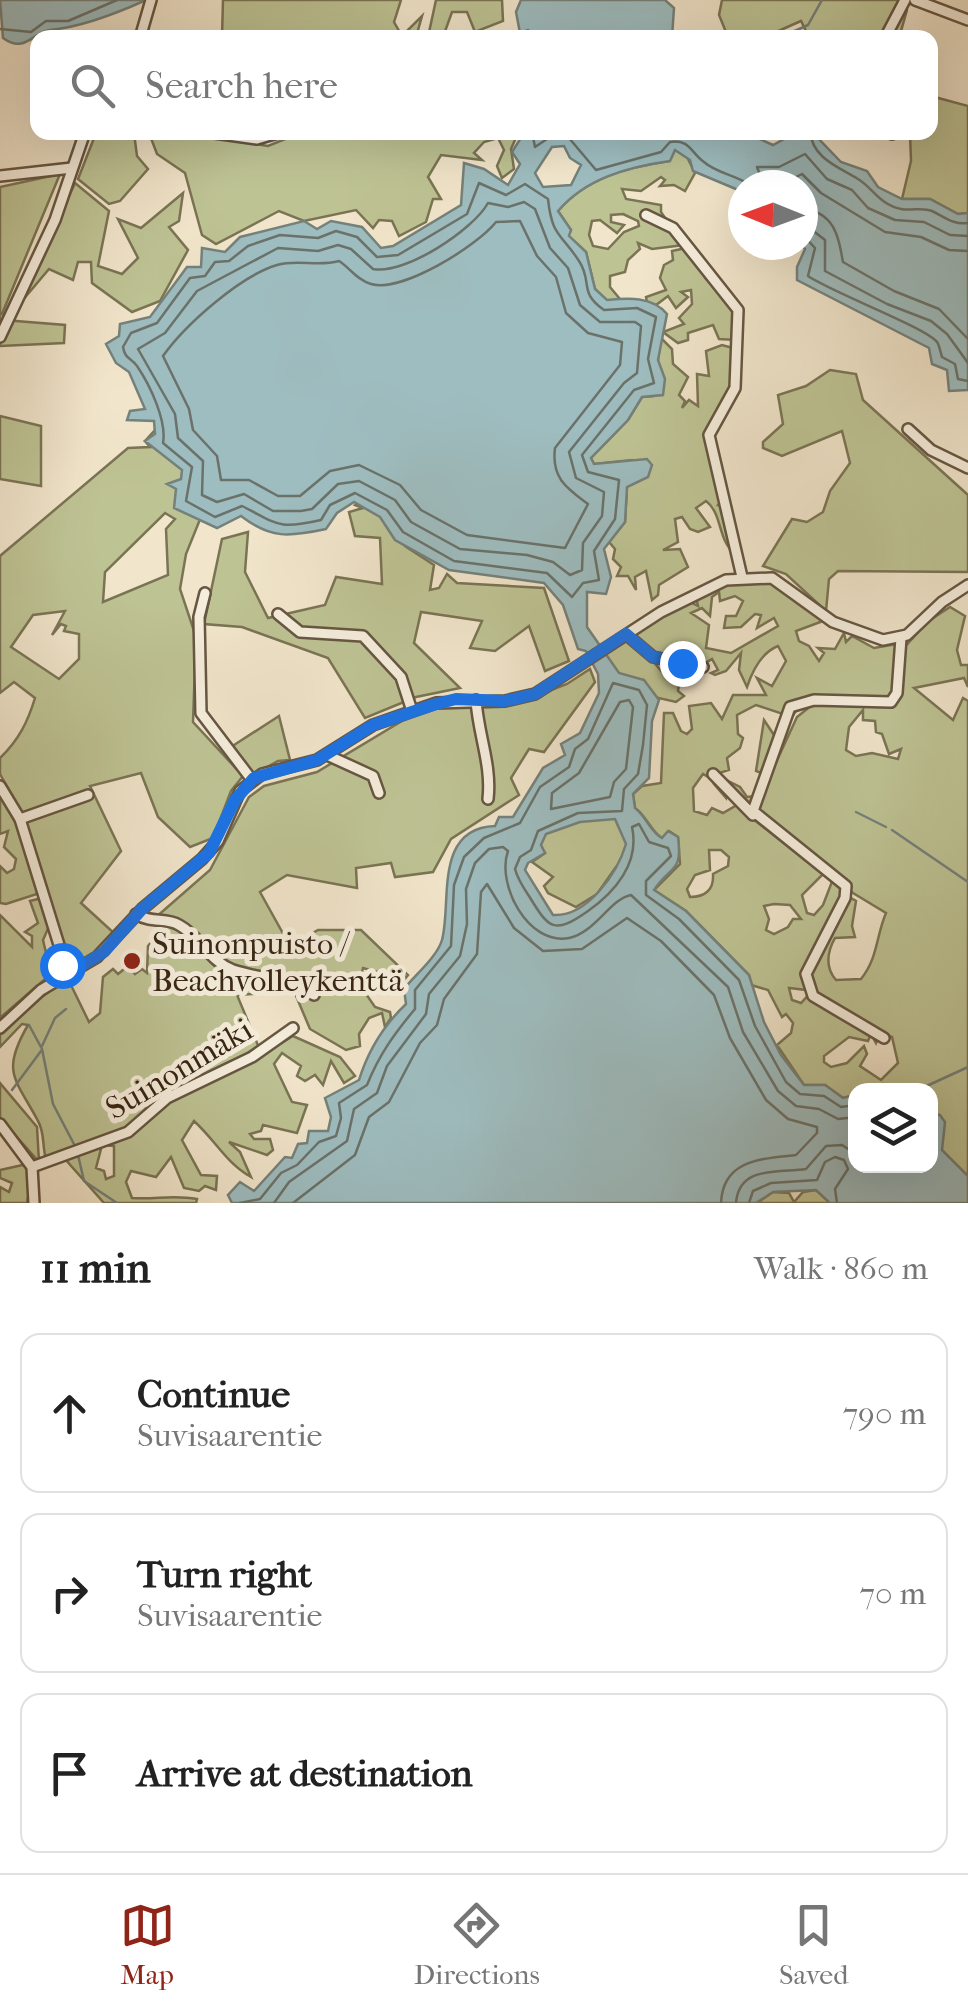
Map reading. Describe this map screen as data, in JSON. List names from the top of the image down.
{
  "streets": {
    "street": ["Suinonmäki"]
  },
  "places": ["Suinonpuisto / Beachvolleykenttä"],
  "north": "left",
  "page": {
    "search": "Search here",
    "heading": ["11 min", "Walk · 860 m"],
    "list": [
      ["Continue", "Suvisaarentie", "790 m"],
      ["Turn right", "Suvisaarentie", "70 m"],
      "Arrive at destination"
    ],
    "nav": ["Map", "Directions", "Saved"]
  }
}
